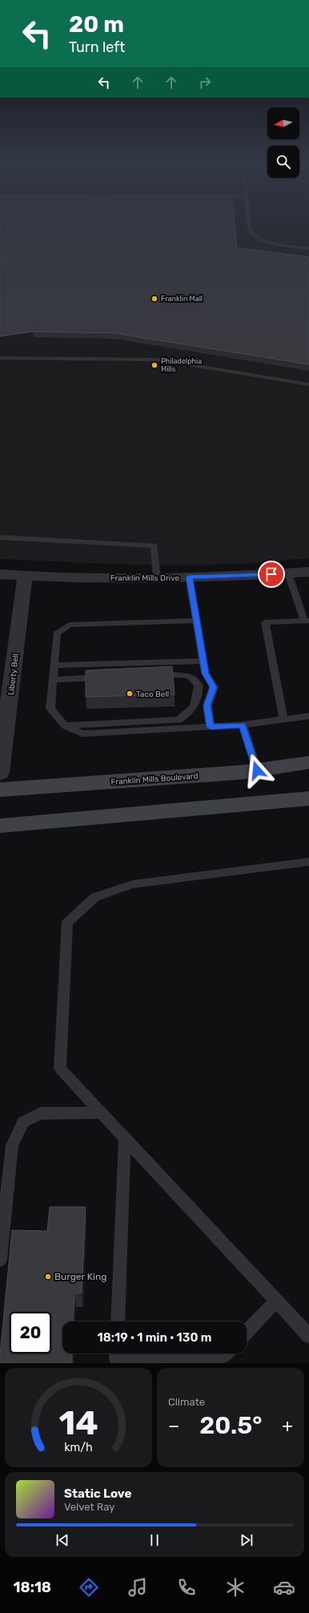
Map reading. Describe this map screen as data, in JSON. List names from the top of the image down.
{
  "streets": {
    "street": ["Franklin Mills Drive", "Liberty Bell", "Franklin Mills Boulevard"]
  },
  "crossings": [
    ["Franklin Mills Drive", "Liberty Bell"]
  ],
  "places": [
    "Franklin Mall",
    "Philadelphia Mills",
    "Taco Bell",
    "Burger King"
  ],
  "north": "left",
  "page": {
    "turn": ["20 m", "Turn left"],
    "limit": "20",
    "trip": "18:19 · 1 min · 130 m",
    "tile": "Climate",
    "heat": ["−", "20.5°", "+"],
    "song": ["Static Love", "Velvet Ray"],
    "tabs": "18:18",
    "gauge": ["14", "km/h"]
  }
}
